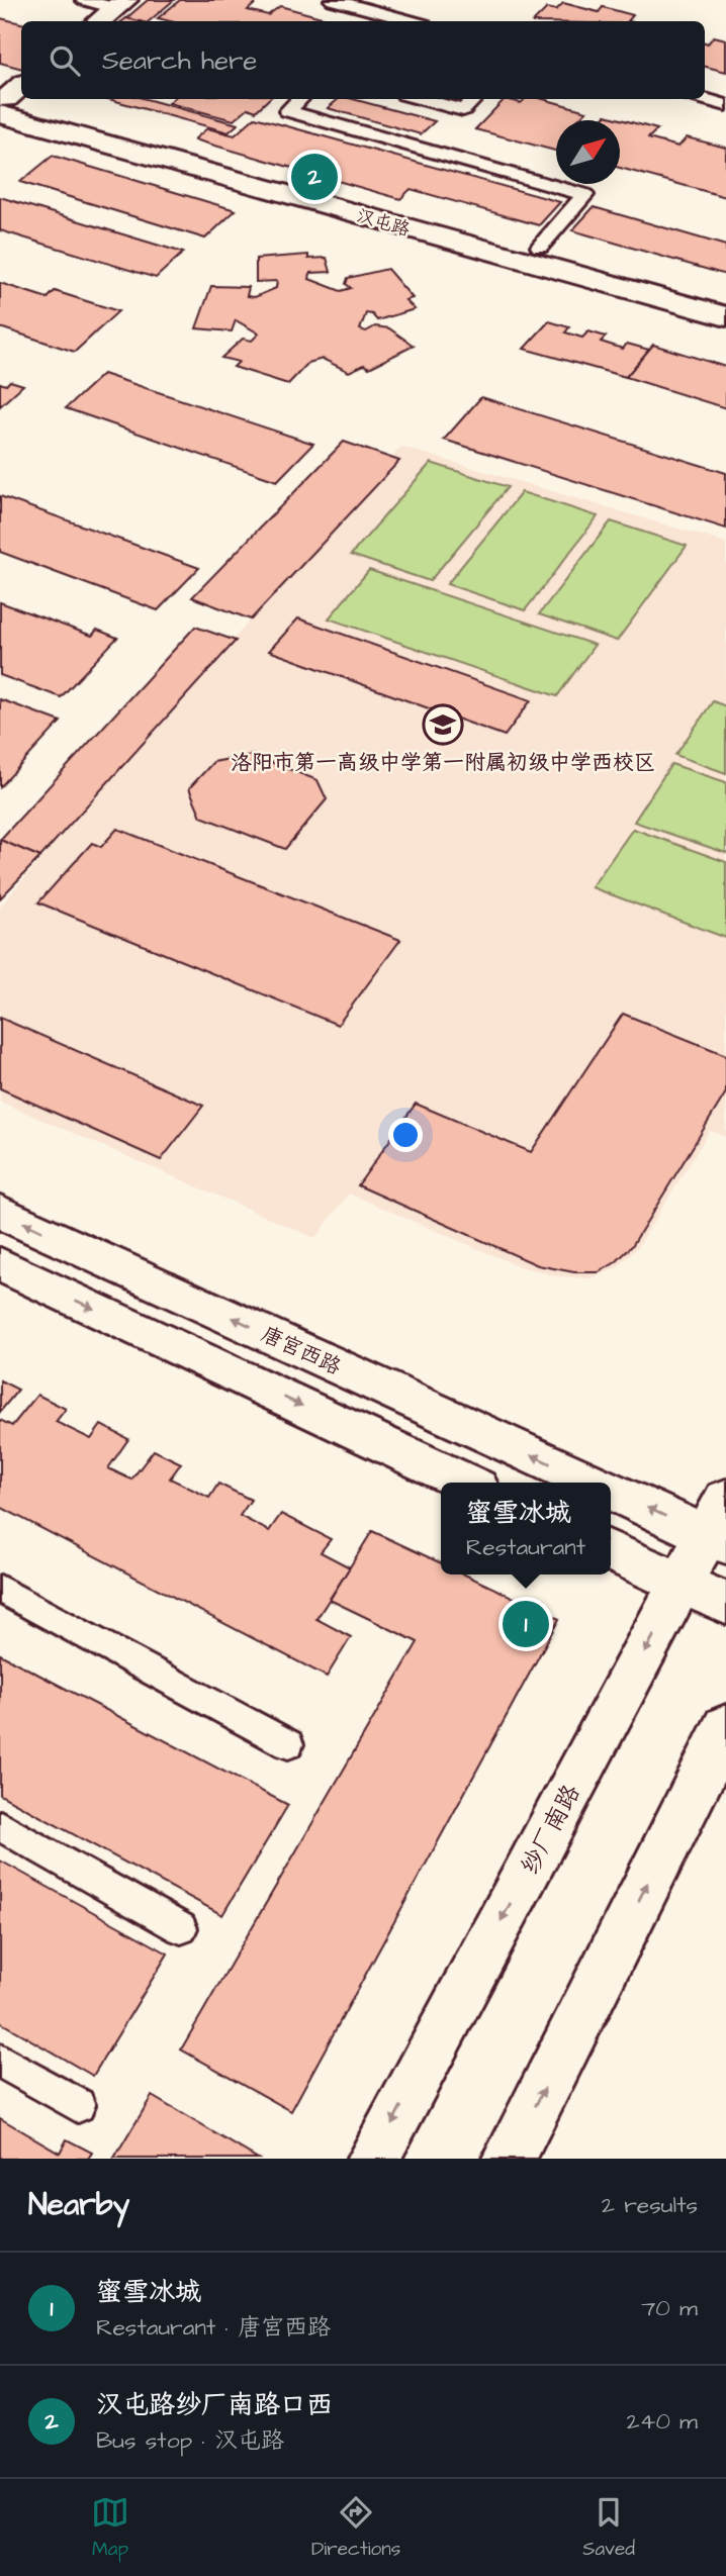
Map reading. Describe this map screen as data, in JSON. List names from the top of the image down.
{
  "streets": {
    "street": ["汉屯路", "唐宫西路", "纱厂南路"]
  },
  "crossings": [
    ["唐宫西路", "纱厂南路"]
  ],
  "places": {
    "school or university": ["洛阳市第一高级中学第一附属初级中学西校区"]
  },
  "north": "top right",
  "page": {
    "search": "Search here",
    "pins": ["2", "1"],
    "popup": ["蜜雪冰城", "Restaurant"],
    "heading": ["Nearby", "2 results"],
    "list": [
      {
        "mark": "1",
        "name": "蜜雪冰城",
        "note": "Restaurant · 唐宫西路",
        "value": "70 m"
      },
      {
        "mark": "2",
        "name": "汉屯路纱厂南路口西",
        "note": "Bus stop · 汉屯路",
        "value": "240 m"
      }
    ],
    "nav": ["Map", "Directions", "Saved"]
  }
}
